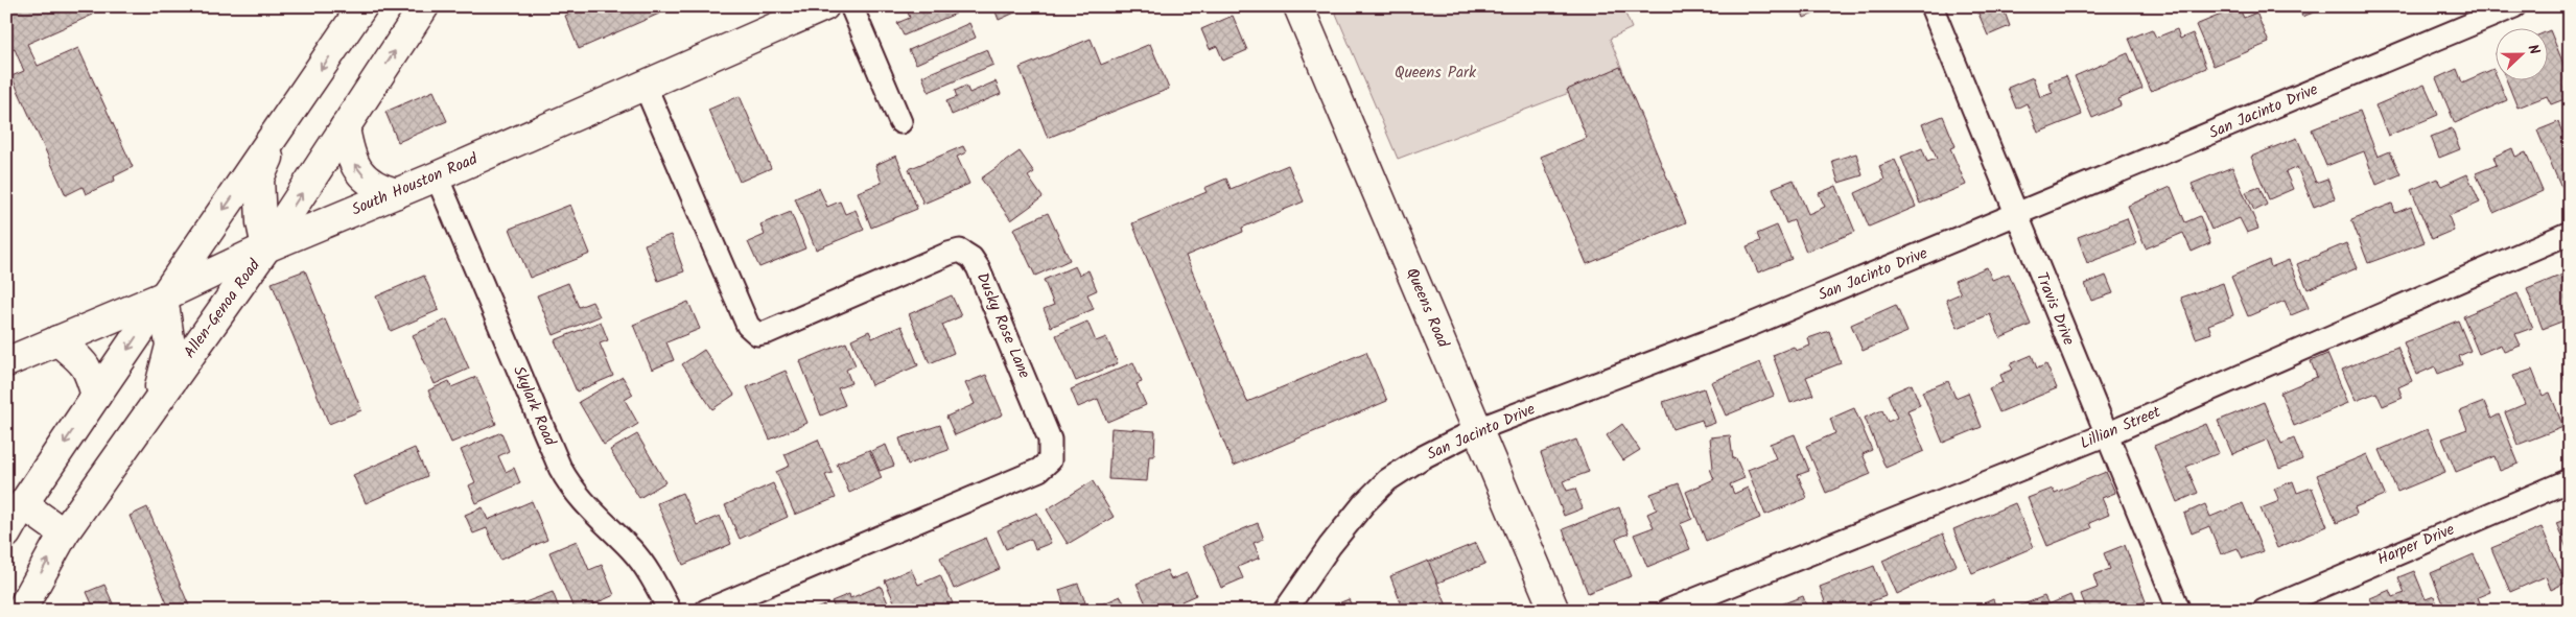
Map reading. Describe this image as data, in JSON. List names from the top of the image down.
{
  "streets": {
    "main road": ["South Houston Road", "Queens Road", "Allen-Genoa Road"],
    "street": [
      "San Jacinto Drive",
      "Travis Drive",
      "Dusky Rose Lane",
      "Skylark Road",
      "Lillian Street",
      "Harper Drive"
    ]
  },
  "crossings": [
    ["San Jacinto Drive", "Queens Road"],
    ["San Jacinto Drive", "Travis Drive"],
    ["South Houston Road", "Allen-Genoa Road"],
    ["South Houston Road", "Dusky Rose Lane"],
    ["South Houston Road", "Skylark Road"],
    ["Travis Drive", "Lillian Street"]
  ],
  "parks": ["Queens Park"],
  "north": "right"
}
